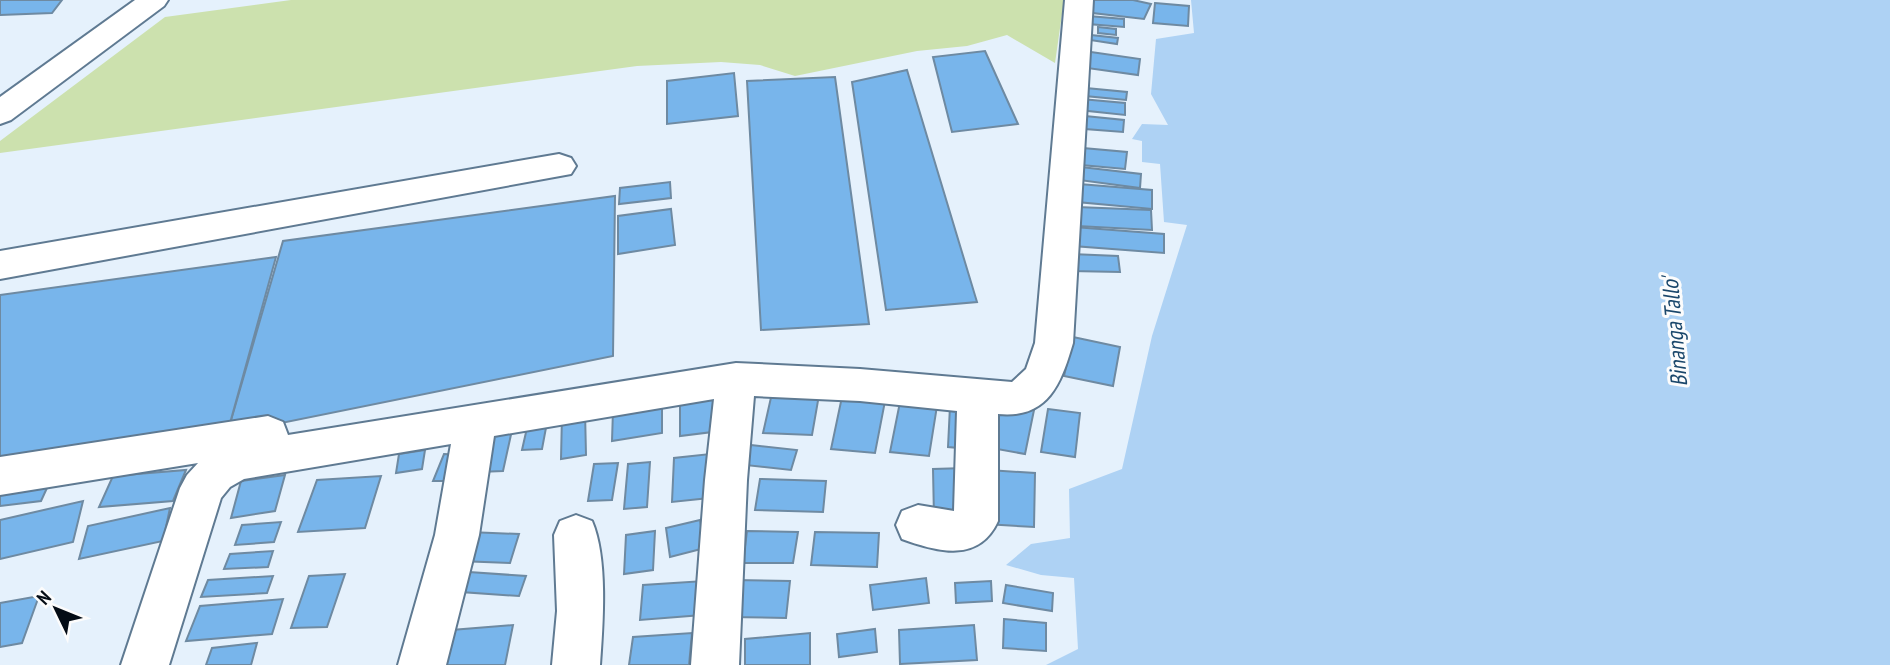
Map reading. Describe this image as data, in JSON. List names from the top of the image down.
{
  "water": ["Binanga Tallo'"],
  "north": "top left"
}
